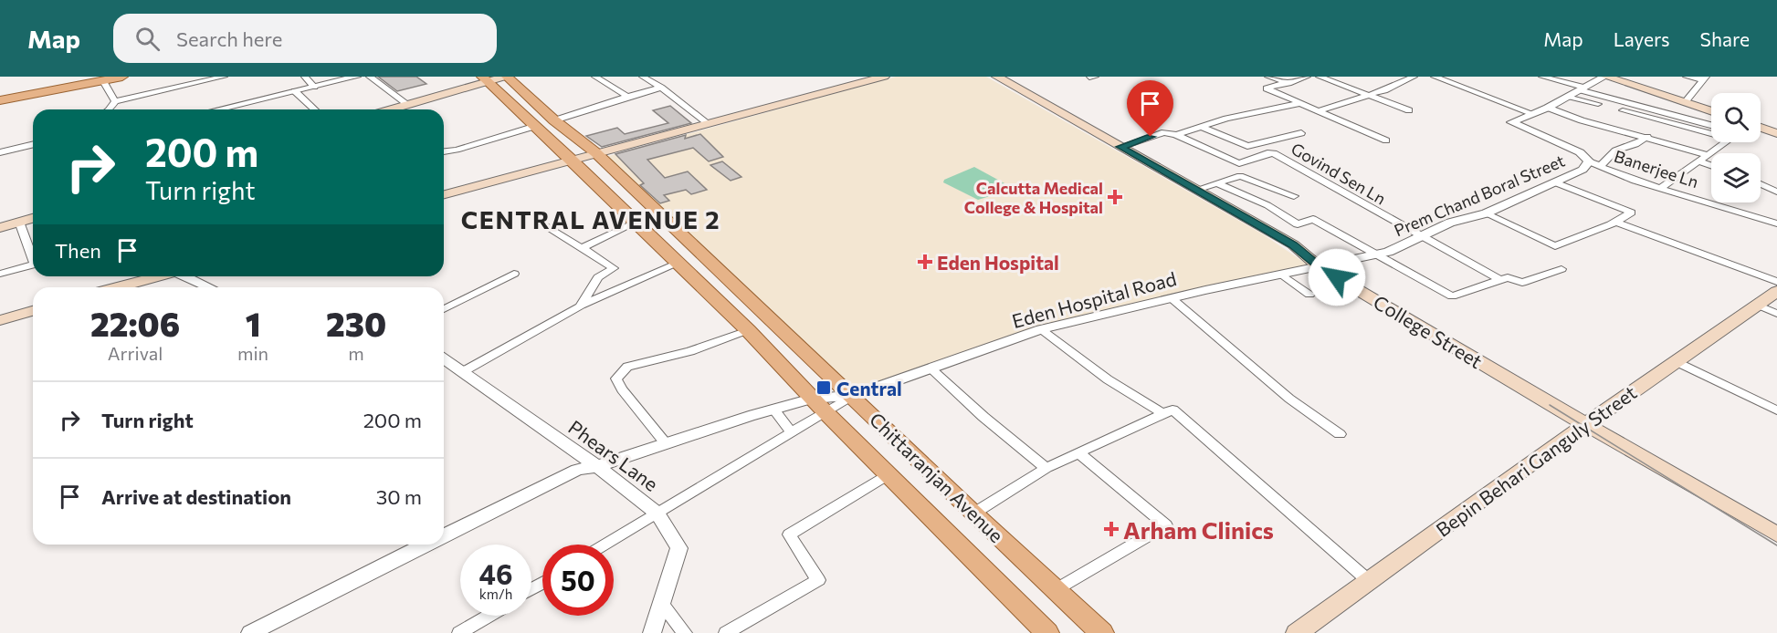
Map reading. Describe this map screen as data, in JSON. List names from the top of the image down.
{
  "streets": {
    "main road": ["College Street", "Bepin Behari Ganguly Street", "Chittaranjan Avenue"],
    "street": [
      "Banerjee Ln",
      "Govind Sen Ln",
      "Prem Chand Boral Street",
      "Eden Hospital Road",
      "Phears Lane"
    ]
  },
  "crossings": [
    ["Banerjee Ln", "Prem Chand Boral Street"],
    ["Govind Sen Ln", "Prem Chand Boral Street"],
    ["Prem Chand Boral Street", "Eden Hospital Road"],
    ["Prem Chand Boral Street", "College Street"],
    ["Eden Hospital Road", "College Street"],
    ["Eden Hospital Road", "Phears Lane"],
    ["Eden Hospital Road", "Chittaranjan Avenue"],
    ["College Street", "Bepin Behari Ganguly Street"]
  ],
  "districts": ["CENTRAL AVENUE 2"],
  "places": {
    "health": ["Calcutta Medical College & Hospital", "Eden Hospital", "Arham Clinics"],
    "transit": ["Central"]
  },
  "page": {
    "header": "Map",
    "search": "Search here",
    "nav": ["Map", "Layers", "Share"],
    "turn": ["200 m", "Turn right"],
    "then": "Then",
    "eta": [
      "22:06",
      "Arrival",
      "1",
      "min",
      "230",
      "m"
    ],
    "list": [
      {
        "name": "Turn right",
        "value": "200 m"
      },
      {
        "name": "Arrive at destination",
        "value": "30 m"
      }
    ],
    "speed": "46 km/h",
    "limit": "50"
  }
}
